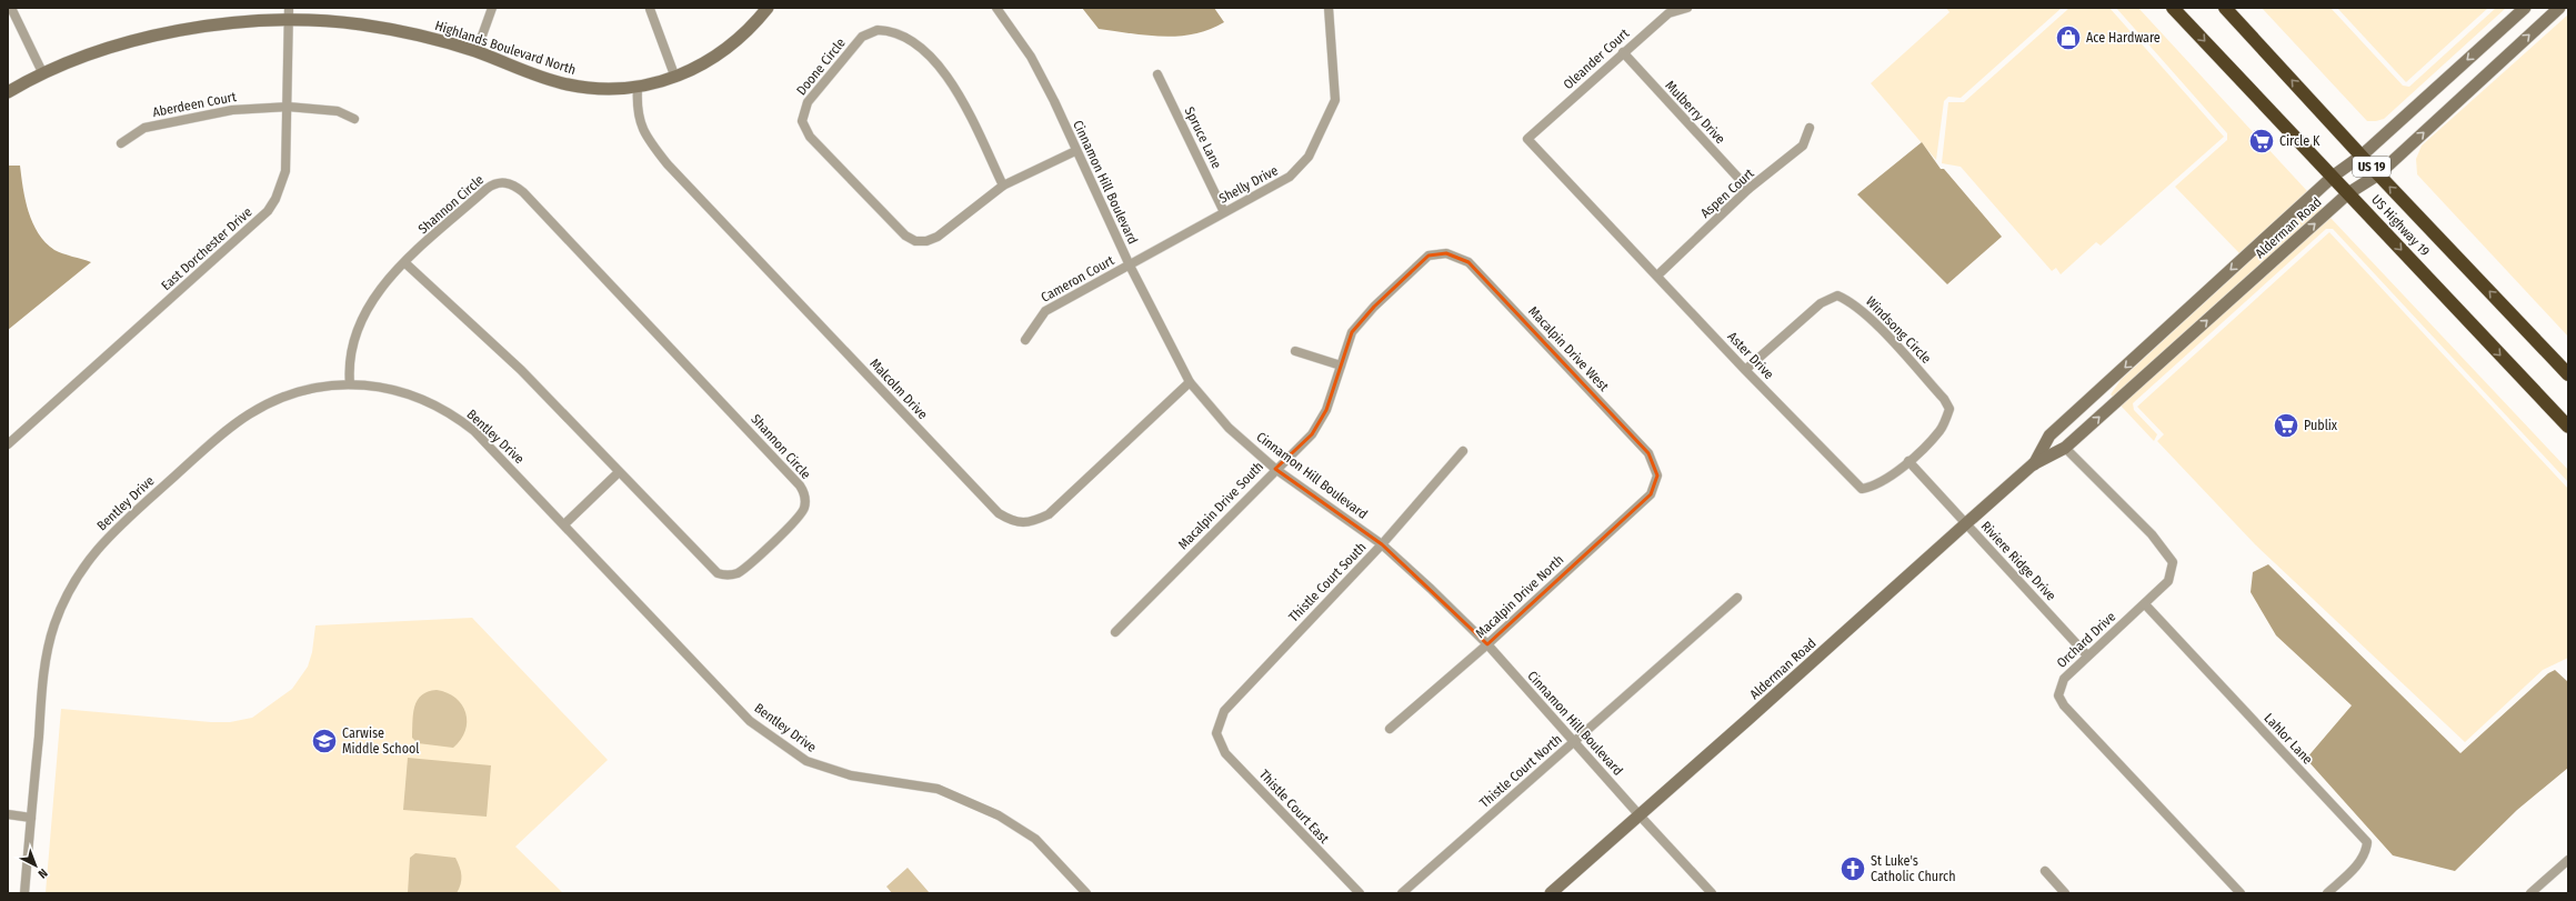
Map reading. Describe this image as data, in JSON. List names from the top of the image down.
{
  "streets": {
    "highway": ["US 19", "US Highway 19"],
    "street": [
      "Highlands Boulevard North",
      "Oleander Court",
      "Doone Circle",
      "Aberdeen Court",
      "Mulberry Drive",
      "Spruce Lane",
      "Cinnamon Hill Boulevard",
      "Shelly Drive",
      "Aspen Court",
      "Shannon Circle",
      "Alderman Road",
      "East Dorchester Drive",
      "Cameron Court",
      "Windsong Circle",
      "Macalpin Drive West",
      "Aster Drive",
      "Malcolm Drive",
      "Bentley Drive",
      "Macalpin Drive South",
      "Riviere Ridge Drive",
      "Thistle Court South",
      "Macalpin Drive North",
      "Orchard Drive",
      "Lahlor Lane",
      "Thistle Court North",
      "Thistle Court East"
    ]
  },
  "crossings": [
    ["Highlands Boulevard North", "East Dorchester Drive"],
    ["Highlands Boulevard North", "Malcolm Drive"],
    ["Oleander Court", "Mulberry Drive"],
    ["Oleander Court", "Aster Drive"],
    ["Doone Circle", "Cinnamon Hill Boulevard"],
    ["Aberdeen Court", "East Dorchester Drive"],
    ["Mulberry Drive", "Aspen Court"],
    ["Spruce Lane", "Shelly Drive"],
    ["Cinnamon Hill Boulevard", "Shelly Drive"],
    ["Cinnamon Hill Boulevard", "Alderman Road"],
    ["Cinnamon Hill Boulevard", "Cameron Court"],
    ["Cinnamon Hill Boulevard", "Malcolm Drive"],
    ["Cinnamon Hill Boulevard", "Macalpin Drive South"],
    ["Cinnamon Hill Boulevard", "Thistle Court South"],
    ["Cinnamon Hill Boulevard", "Macalpin Drive North"],
    ["Cinnamon Hill Boulevard", "Thistle Court North"],
    ["Shelly Drive", "Cameron Court"],
    ["Aspen Court", "Aster Drive"],
    ["Shannon Circle", "Bentley Drive"],
    ["US Highway 19", "Alderman Road"],
    ["Alderman Road", "Riviere Ridge Drive"],
    ["Alderman Road", "Orchard Drive"],
    ["Windsong Circle", "Aster Drive"],
    ["Macalpin Drive West", "Macalpin Drive South"],
    ["Macalpin Drive West", "Macalpin Drive North"],
    ["Riviere Ridge Drive", "Orchard Drive"],
    ["Thistle Court South", "Thistle Court East"],
    ["Orchard Drive", "Lahlor Lane"]
  ],
  "places": {
    "shop": ["Ace Hardware"],
    "supermarket": ["Circle K", "Publix"],
    "school or university": ["Carwise Middle School"],
    "church": ["St Luke's Catholic Church"]
  },
  "north": "bottom right"
}
